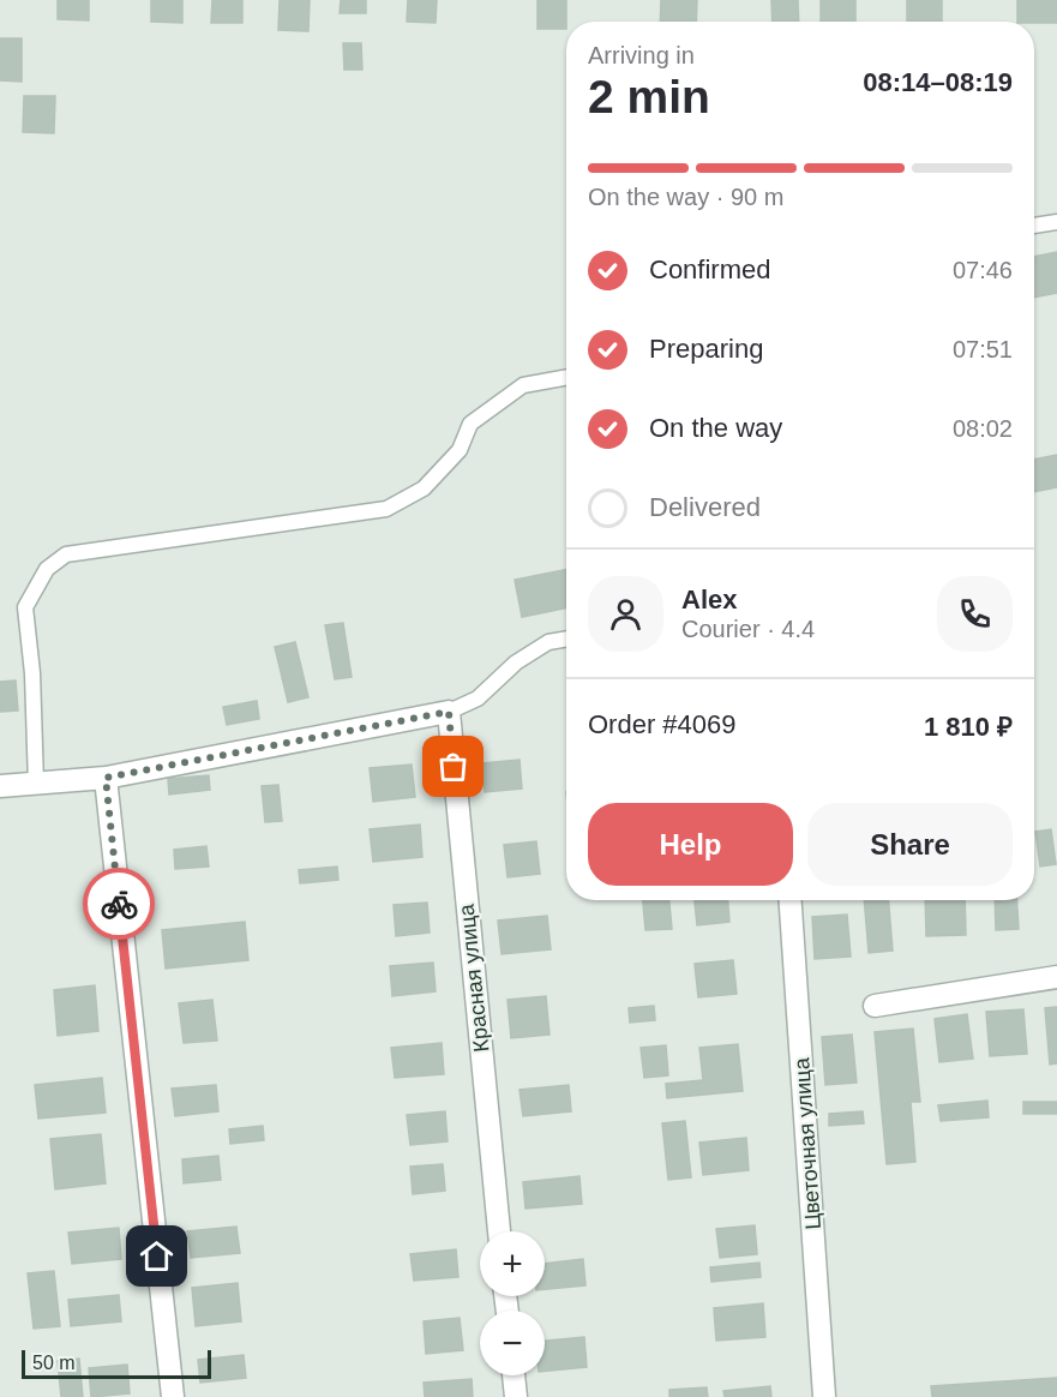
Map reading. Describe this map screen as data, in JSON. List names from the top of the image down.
{
  "streets": {
    "street": ["Красная улица", "Цветочная улица"]
  },
  "scale_bar": "50 m",
  "page": {
    "heading": ["2 min", "Arriving in", "08:14–08:19"],
    "panel": [
      "Alex",
      "Courier · 4.4",
      "Order #4069",
      "1 810 ₽"
    ],
    "bar": "On the way · 90 m",
    "list": [
      ["Confirmed", "07:46"],
      ["Preparing", "07:51"],
      ["On the way", "08:02"],
      "Delivered"
    ],
    "buttons": ["Help", "Share"],
    "map_buttons": ["+", "−"],
    "scale": "50 m"
  }
}
